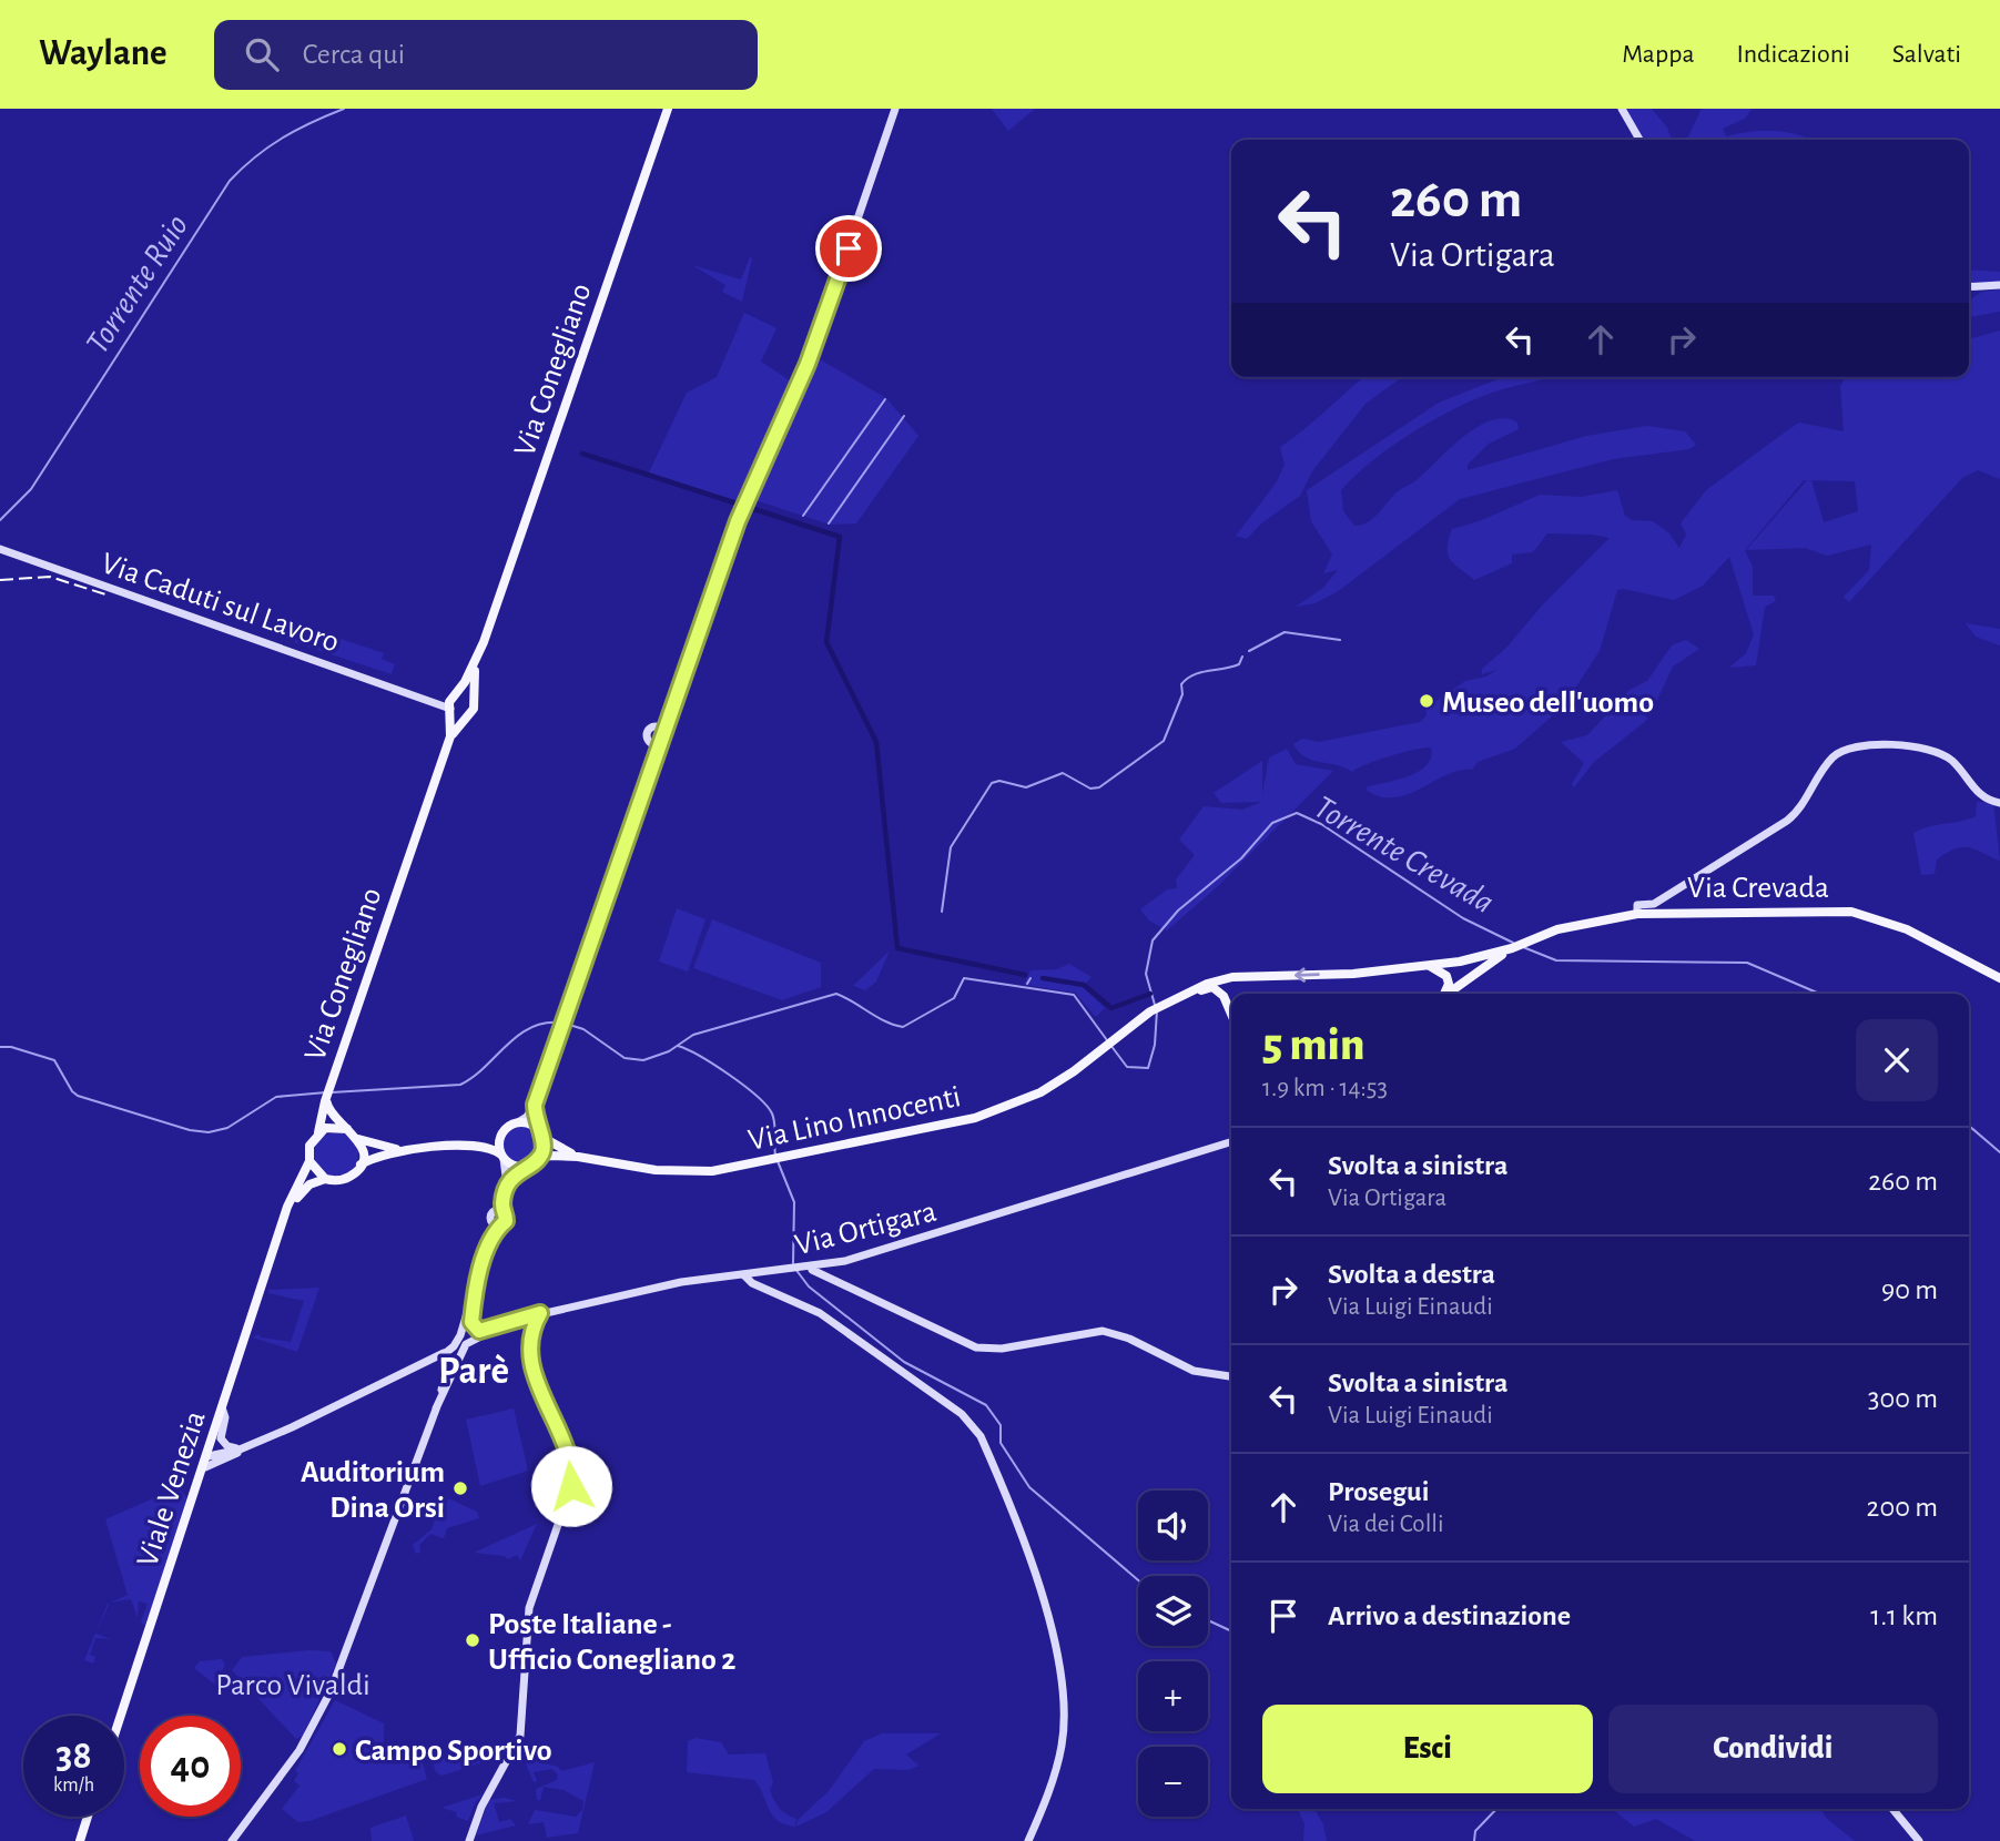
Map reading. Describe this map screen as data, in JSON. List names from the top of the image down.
{
  "streets": {
    "main road": [
      "Via Conegliano",
      "Via Crevada",
      "Via Lino Innocenti",
      "Viale Venezia"
    ],
    "street": ["Via Caduti sul Lavoro", "Via Ortigara"]
  },
  "crossings": [
    ["Via Conegliano", "Via Caduti sul Lavoro"],
    ["Via Conegliano", "Viale Venezia"],
    ["Via Crevada", "Via Lino Innocenti"]
  ],
  "districts": ["Parè"],
  "water": ["Torrente Ruio", "Torrente Crevada"],
  "parks": ["Parco Vivaldi"],
  "places": [
    "Museo dell'uomo",
    "Auditorium Dina Orsi",
    "Poste Italiane - Ufficio Conegliano 2",
    "Campo Sportivo"
  ],
  "page": {
    "header": "Waylane",
    "search": "Cerca qui",
    "nav": ["Mappa", "Indicazioni", "Salvati"],
    "turn": ["260 m", "Via Ortigara"],
    "heading": ["5 min", "1.9 km · 14:53"],
    "list": [
      {
        "name": "Svolta a sinistra",
        "note": "Via Ortigara",
        "value": "260 m"
      },
      {
        "name": "Svolta a destra",
        "note": "Via Luigi Einaudi",
        "value": "90 m"
      },
      {
        "name": "Svolta a sinistra",
        "note": "Via Luigi Einaudi",
        "value": "300 m"
      },
      {
        "name": "Prosegui",
        "note": "Via dei Colli",
        "value": "200 m"
      },
      {
        "name": "Arrivo a destinazione",
        "value": "1.1 km"
      }
    ],
    "map_buttons": ["+", "−"],
    "buttons": ["Esci", "Condividi"],
    "speed": "38 km/h",
    "limit": "40"
  }
}
